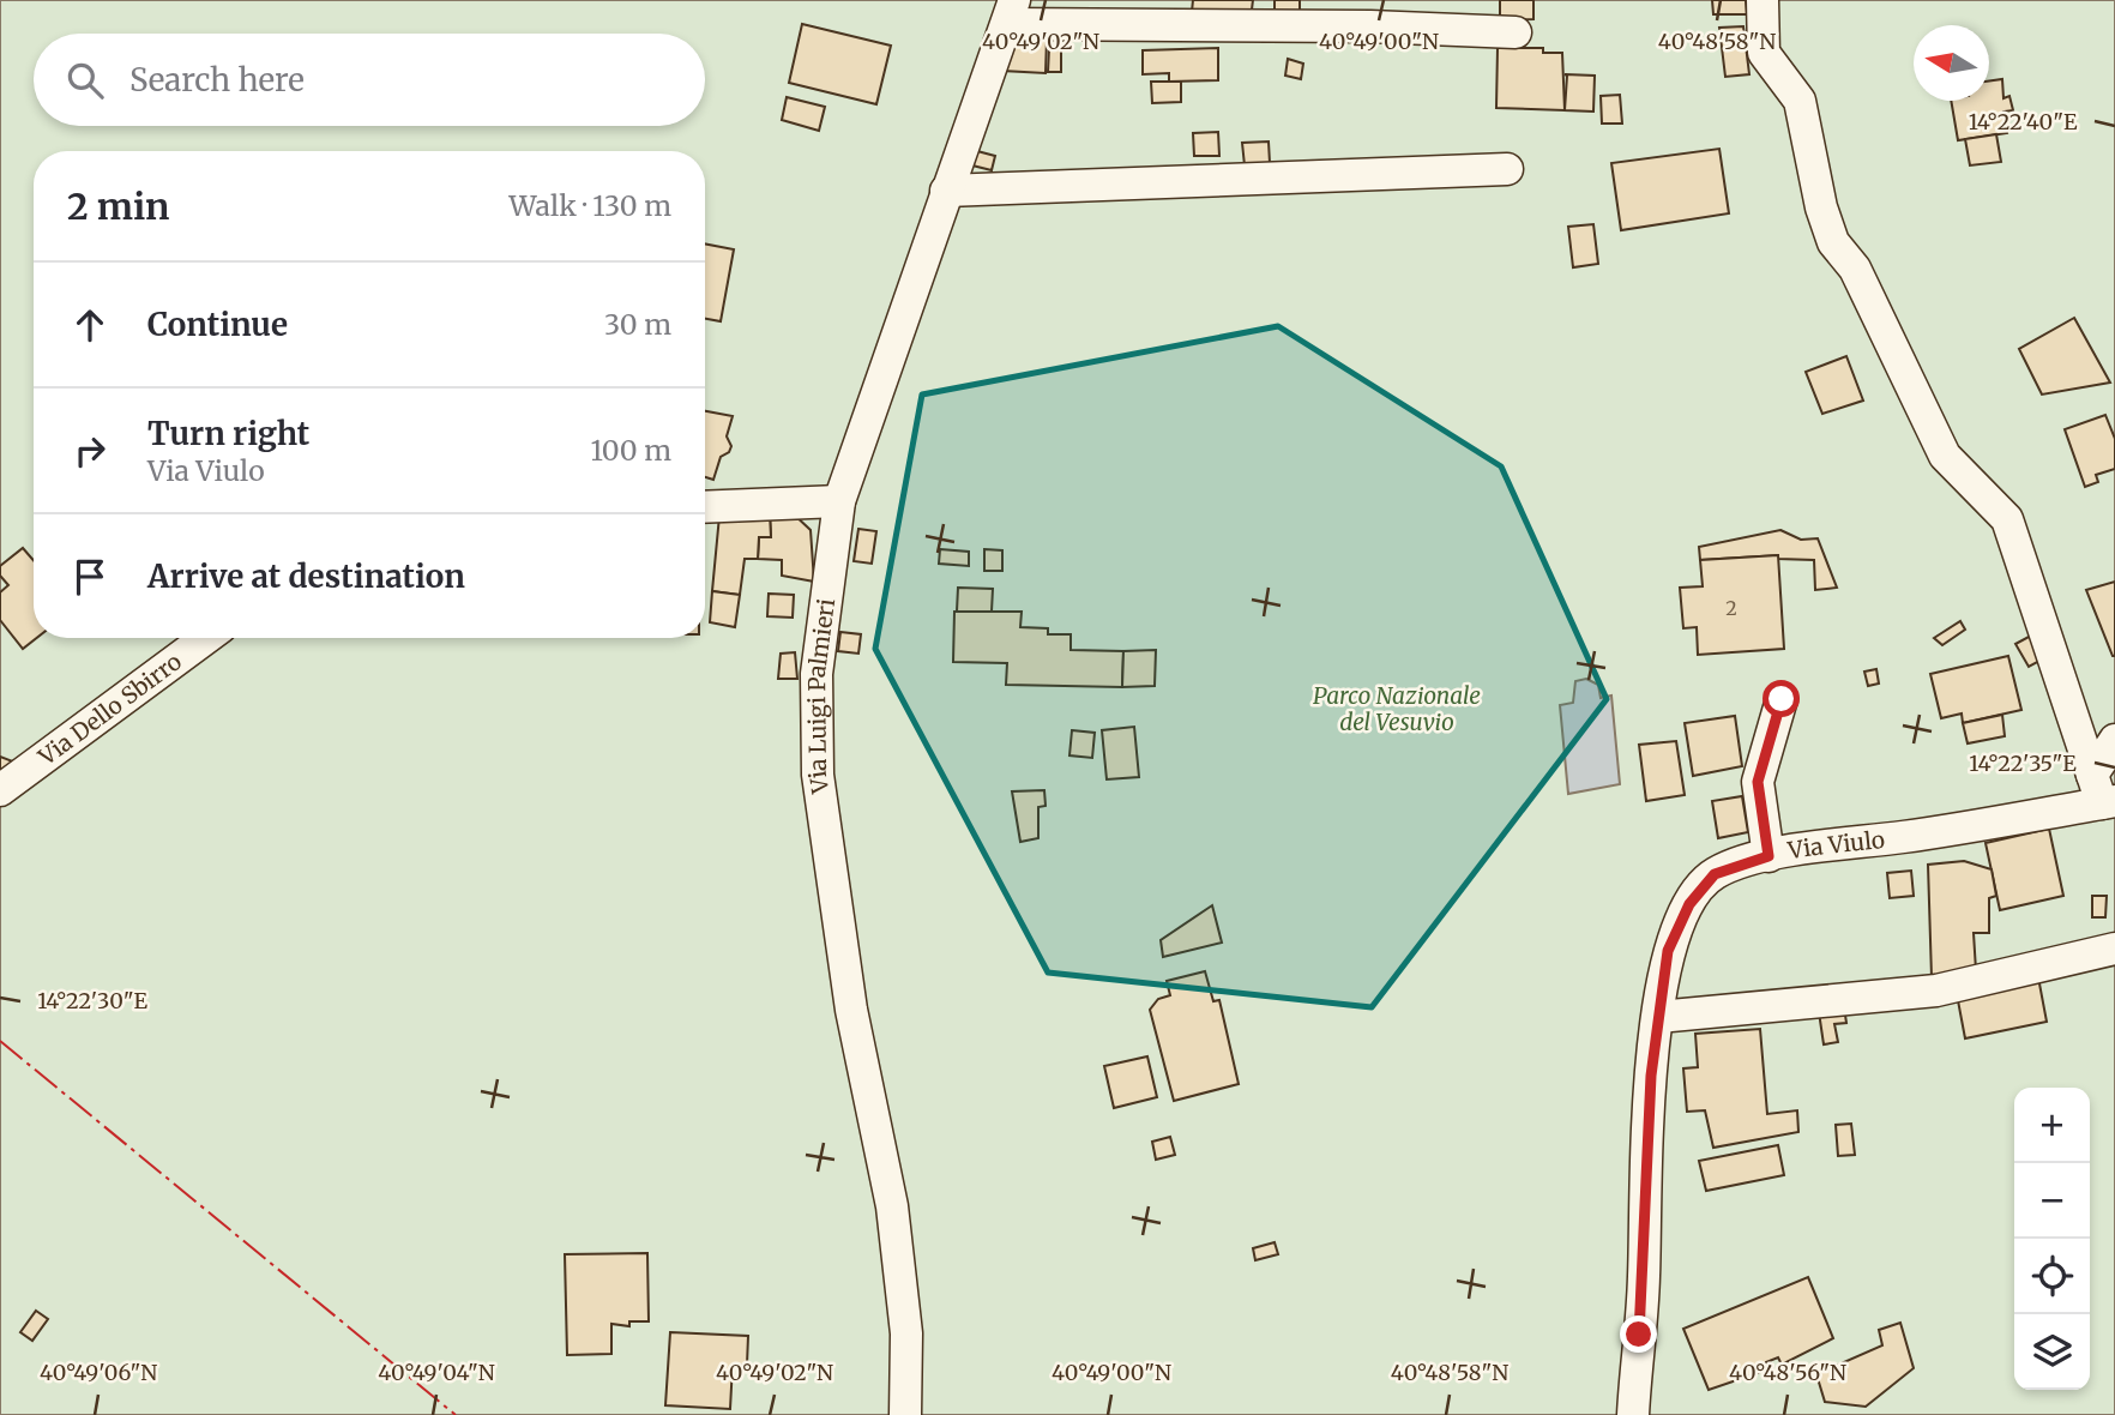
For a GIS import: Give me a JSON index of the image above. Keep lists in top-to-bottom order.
{
  "streets": {
    "street": ["Via Luigi Palmieri", "Via Dello Sbirro", "Via Viulo"]
  },
  "parks": ["Parco Nazionale del Vesuvio"],
  "house_numbers": ["2"],
  "north": "left",
  "page": {
    "search": "Search here",
    "heading": ["2 min", "Walk · 130 m"],
    "list": [
      ["Continue", "30 m"],
      ["Turn right", "Via Viulo", "100 m"],
      "Arrive at destination"
    ],
    "map_buttons": ["+", "−"]
  },
  "coordinates": [
    "40°49'02\"N",
    "40°49'00\"N",
    "40°48'58\"N",
    "14°22'40\"E",
    "14°22'35\"E",
    "14°22'30\"E",
    "40°49'06\"N",
    "40°49'04\"N",
    "40°48'56\"N"
  ]
}
